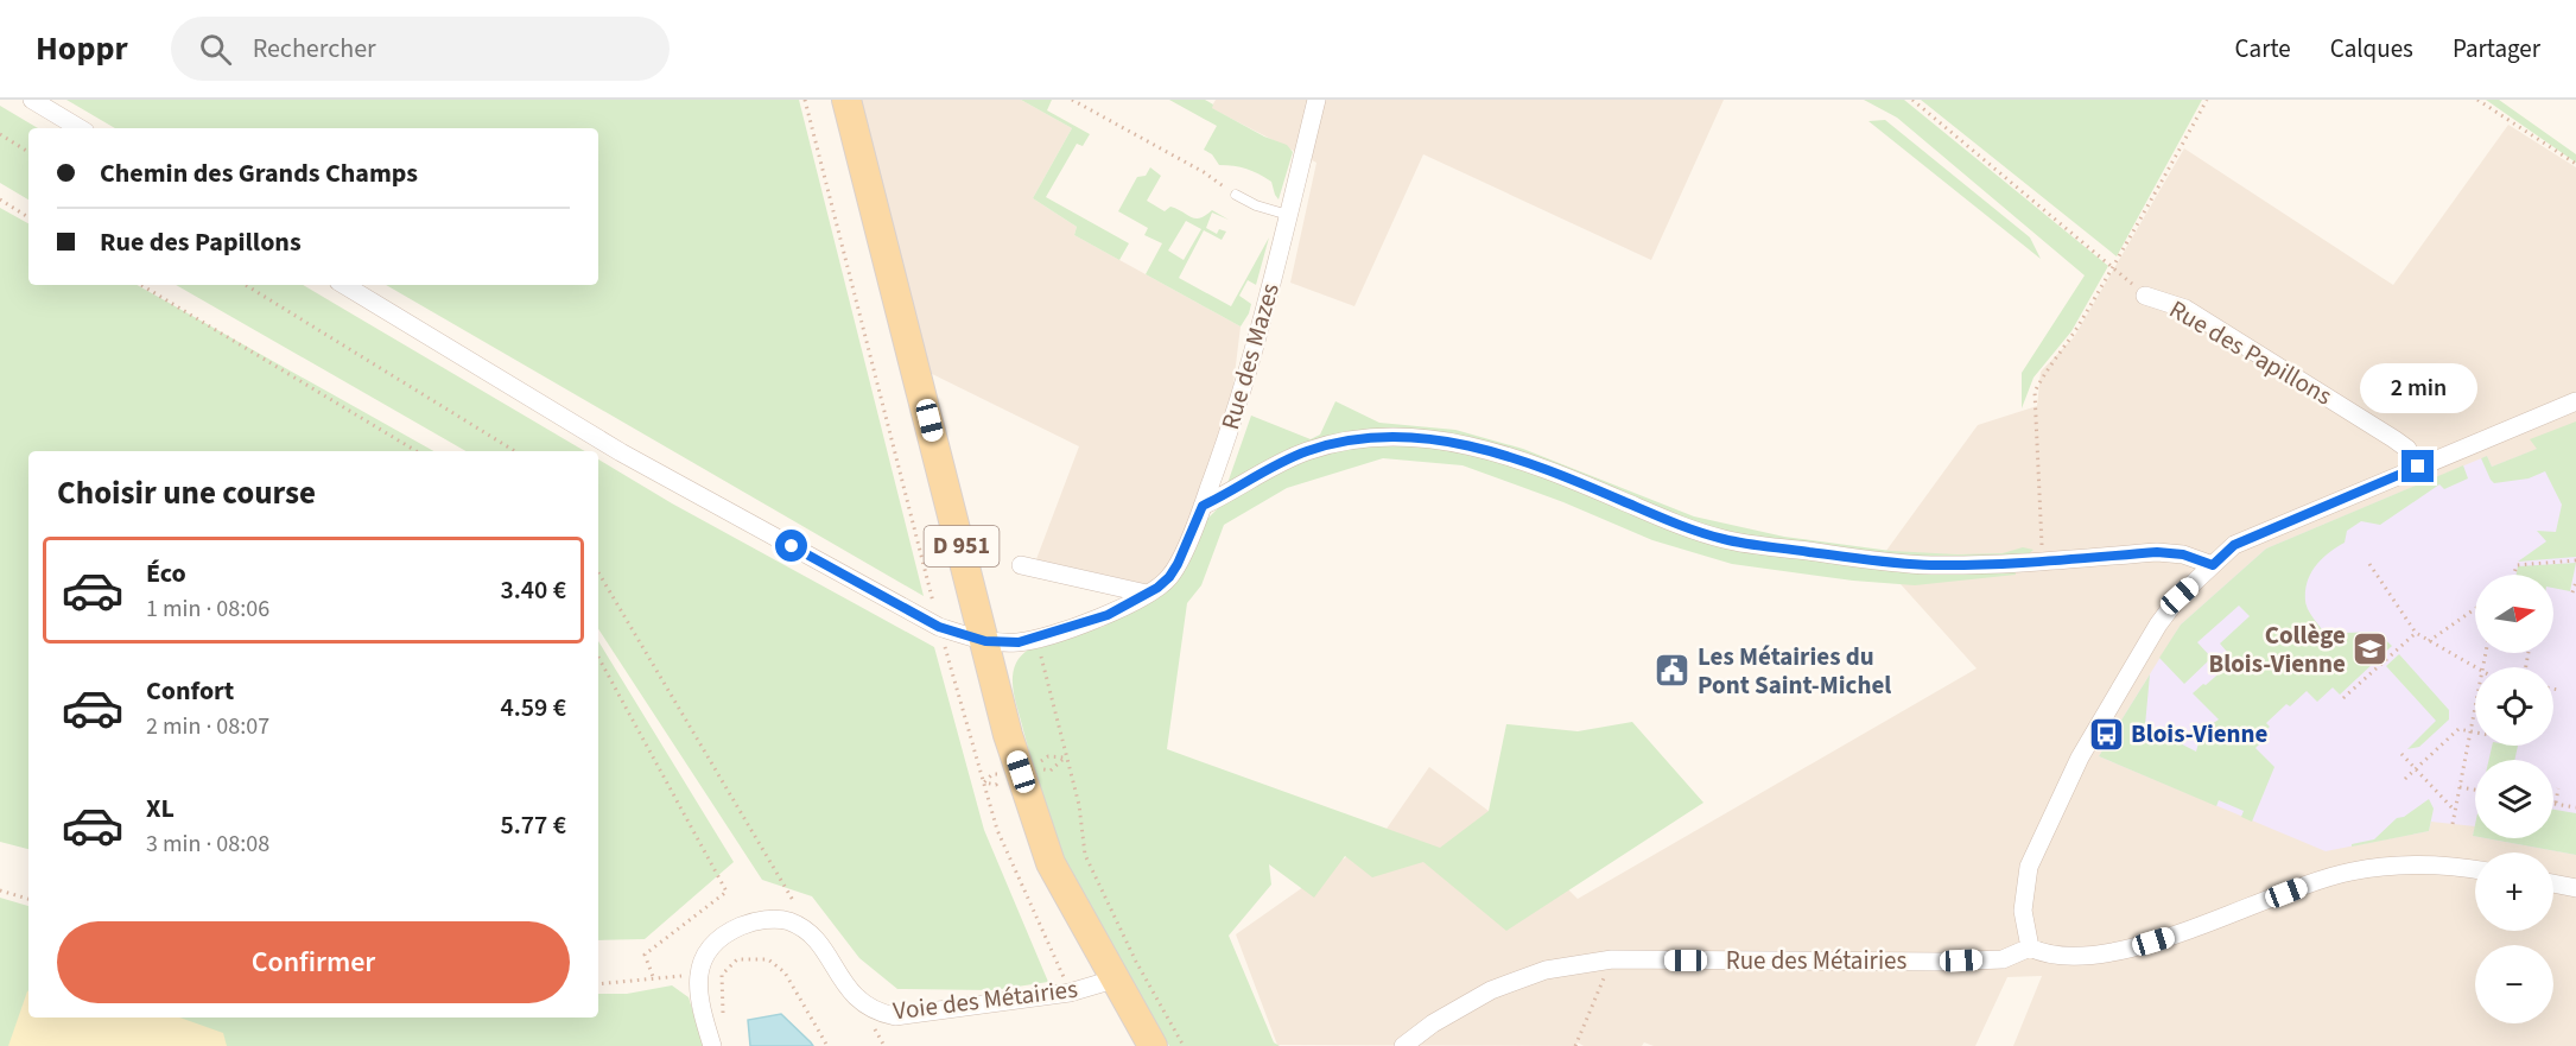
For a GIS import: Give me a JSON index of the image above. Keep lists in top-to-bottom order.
{
  "streets": {
    "main road": ["D 951"],
    "street": [
      "Rue des Papillons",
      "Rue des Mazes",
      "Rue des Métairies",
      "Voie des Métairies"
    ]
  },
  "crossings": [
    ["Rue des Mazes", "D 951"],
    ["D 951", "Voie des Métairies"]
  ],
  "places": {
    "school or university": ["Collège Blois-Vienne"],
    "public building": ["Les Métairies du Pont Saint-Michel"],
    "bus stop": ["Blois-Vienne"]
  },
  "north": "right",
  "page": {
    "header": "Hoppr",
    "search": "Rechercher",
    "nav": ["Carte", "Calques", "Partager"],
    "banner": ["Chemin des Grands Champs", "Rue des Papillons"],
    "bubble": "2 min",
    "heading": "Choisir une course",
    "list": [
      {
        "name": "Éco",
        "note": "1 min · 08:06",
        "value": "3.40 €"
      },
      {
        "name": "Confort",
        "note": "2 min · 08:07",
        "value": "4.59 €"
      },
      {
        "name": "XL",
        "note": "3 min · 08:08",
        "value": "5.77 €"
      }
    ],
    "map_buttons": ["+", "−"],
    "buttons": "Confirmer"
  }
}
